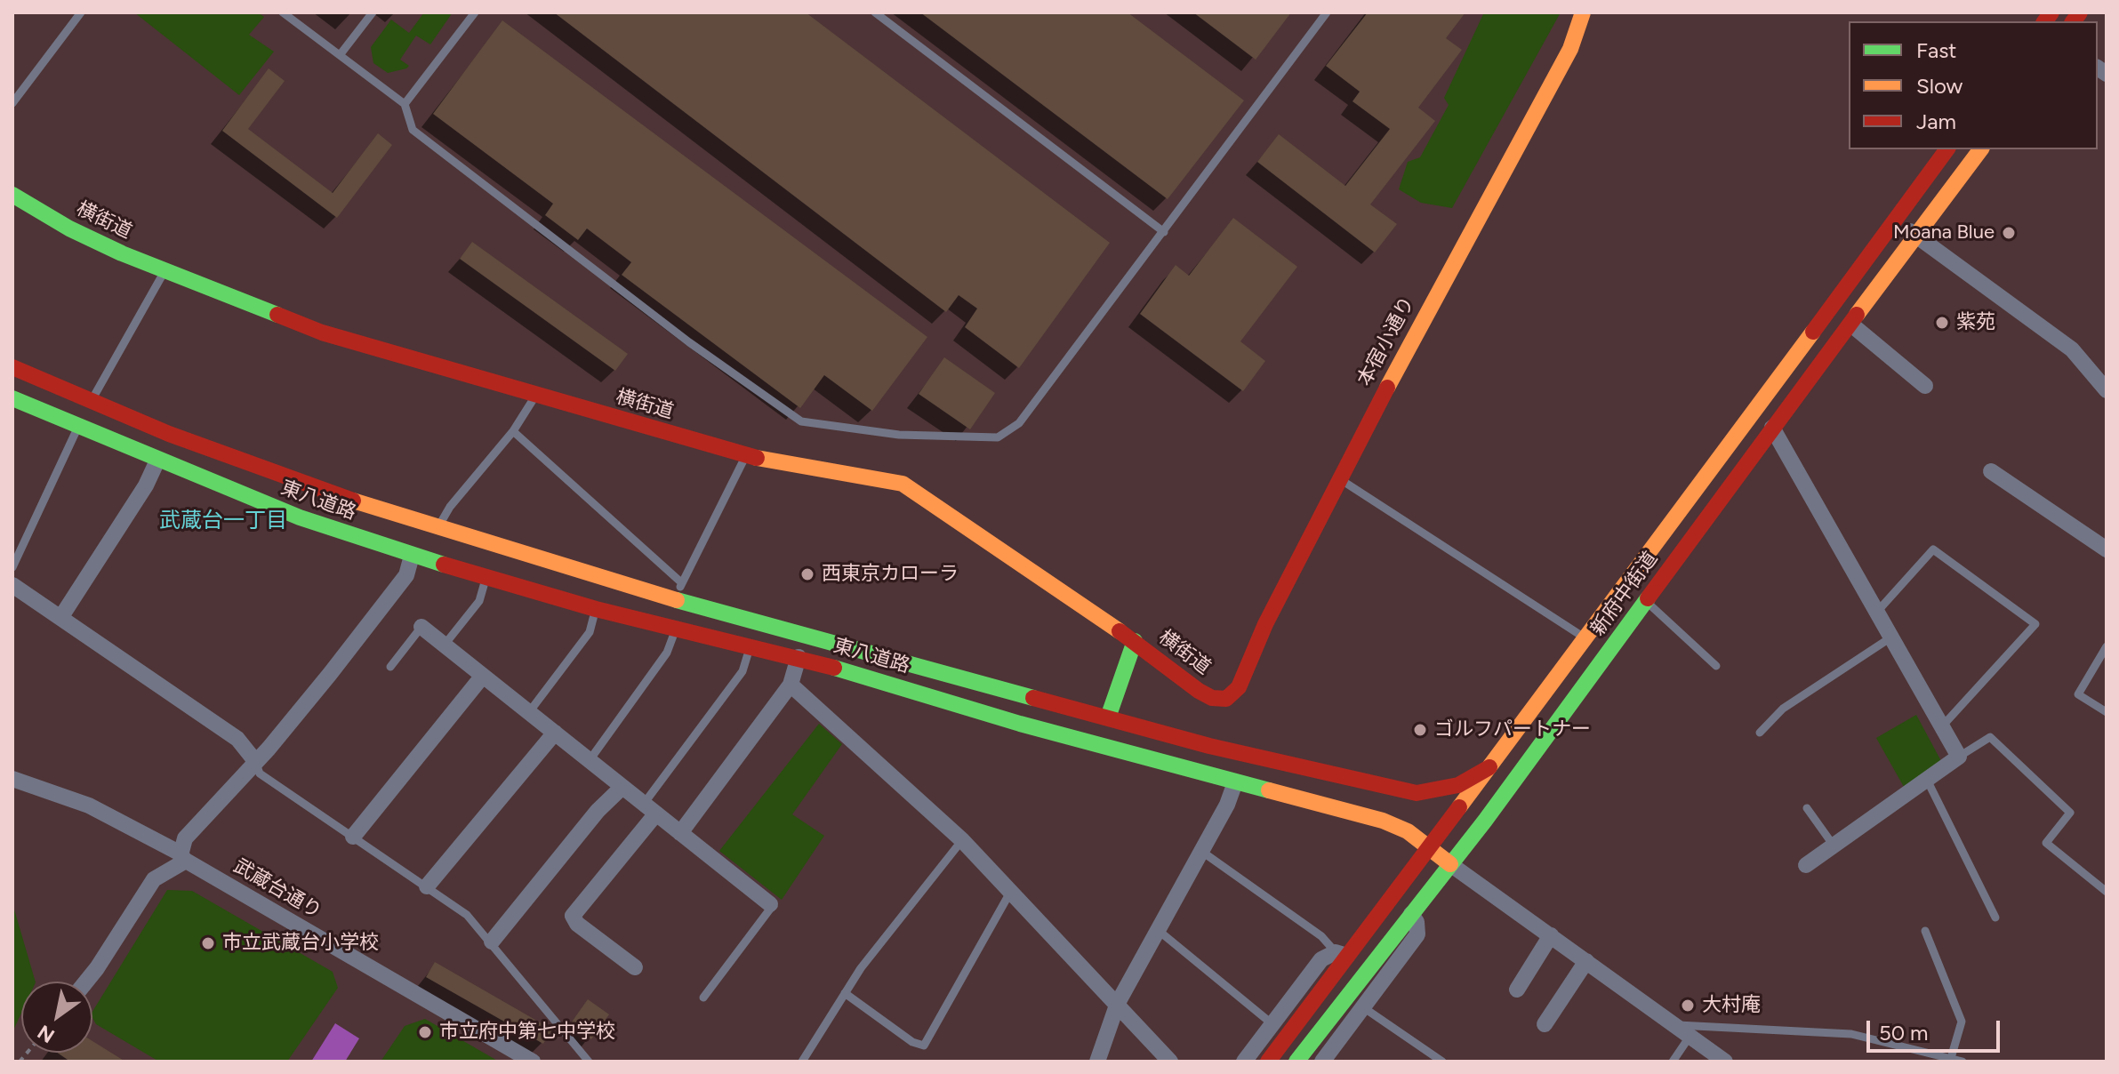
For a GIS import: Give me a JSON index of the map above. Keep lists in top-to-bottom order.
{
  "streets": {
    "main road": [
      "横街道",
      "本宿小通り",
      "東八道路",
      "新府中街道"
    ],
    "street": ["武蔵台通り"]
  },
  "crossings": [
    ["横街道", "本宿小通り"],
    ["東八道路", "新府中街道"]
  ],
  "districts": ["武蔵台一丁目"],
  "places": [
    "Moana Blue",
    "紫苑",
    "西東京カローラ",
    "ゴルフパートナー",
    "市立武蔵台小学校",
    "大村庵",
    "市立府中第七中学校"
  ],
  "legend": ["Fast", "Slow", "Jam"],
  "scale_bar": "50 m",
  "north": "bottom left"
}
